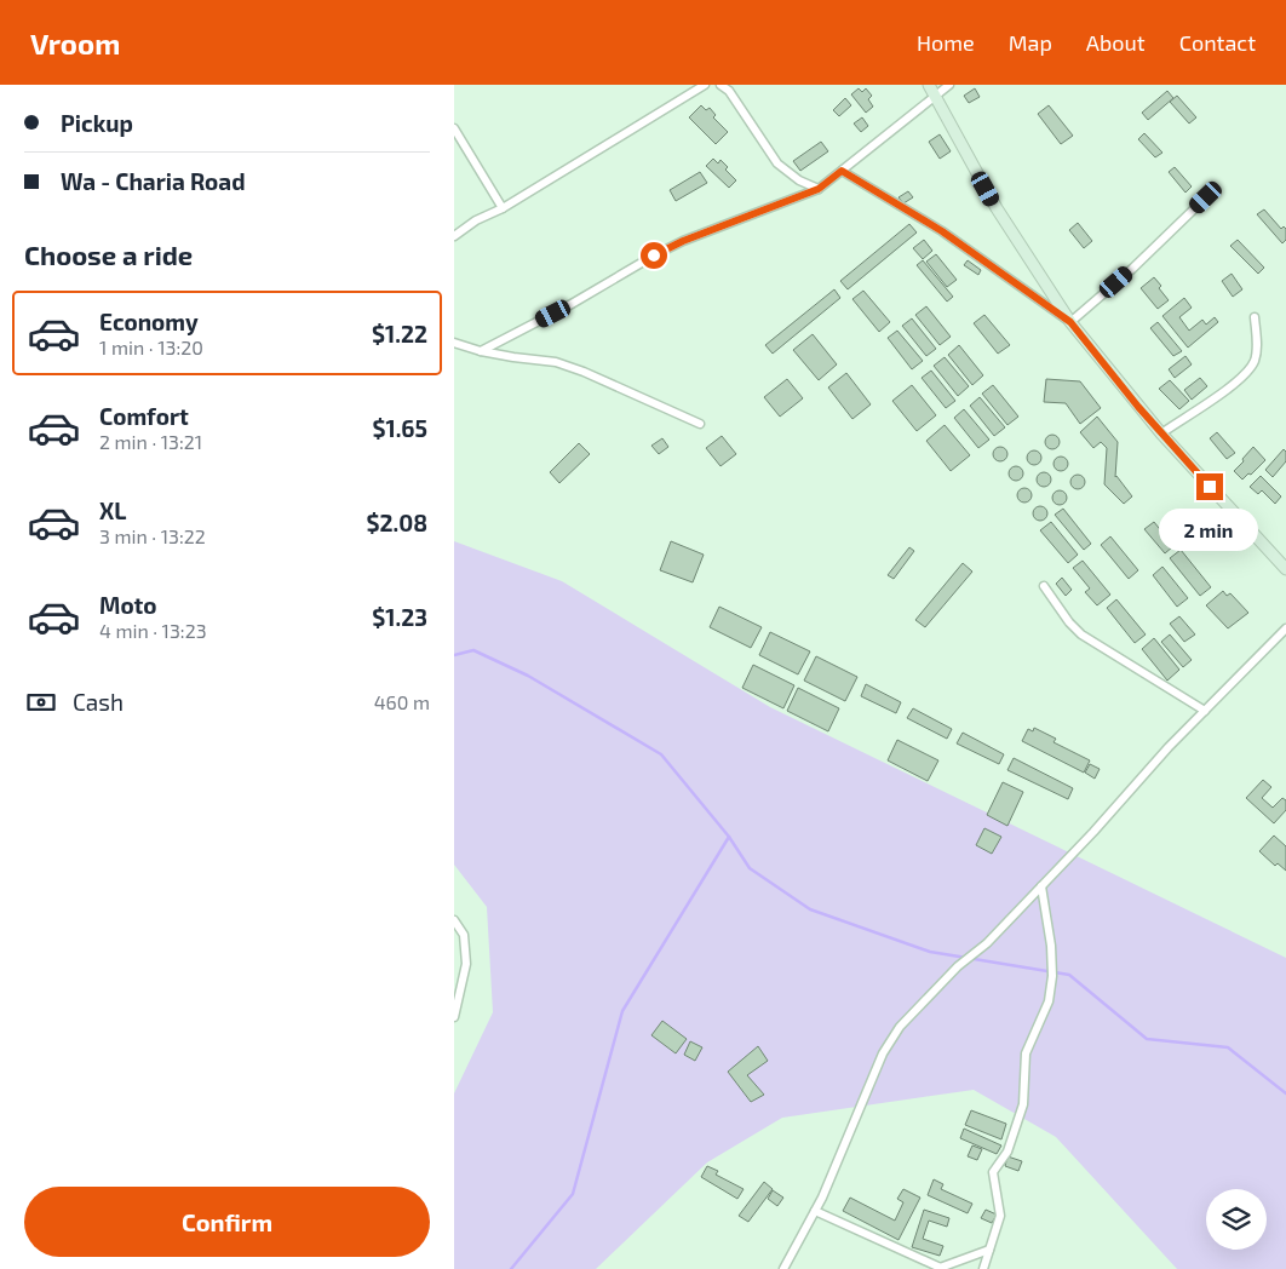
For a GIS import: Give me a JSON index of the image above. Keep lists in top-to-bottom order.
{
  "page": {
    "header": "Vroom",
    "nav": [
      "Home",
      "Map",
      "About",
      "Contact"
    ],
    "banner": ["Pickup", "Wa - Charia Road"],
    "heading": "Choose a ride",
    "list": [
      {
        "name": "Economy",
        "note": "1 min · 13:20",
        "value": "$1.22"
      },
      {
        "name": "Comfort",
        "note": "2 min · 13:21",
        "value": "$1.65"
      },
      {
        "name": "XL",
        "note": "3 min · 13:22",
        "value": "$2.08"
      },
      {
        "name": "Moto",
        "note": "4 min · 13:23",
        "value": "$1.23"
      }
    ],
    "bubble": "2 min",
    "pay": ["Cash", "460 m"],
    "buttons": "Confirm"
  }
}
